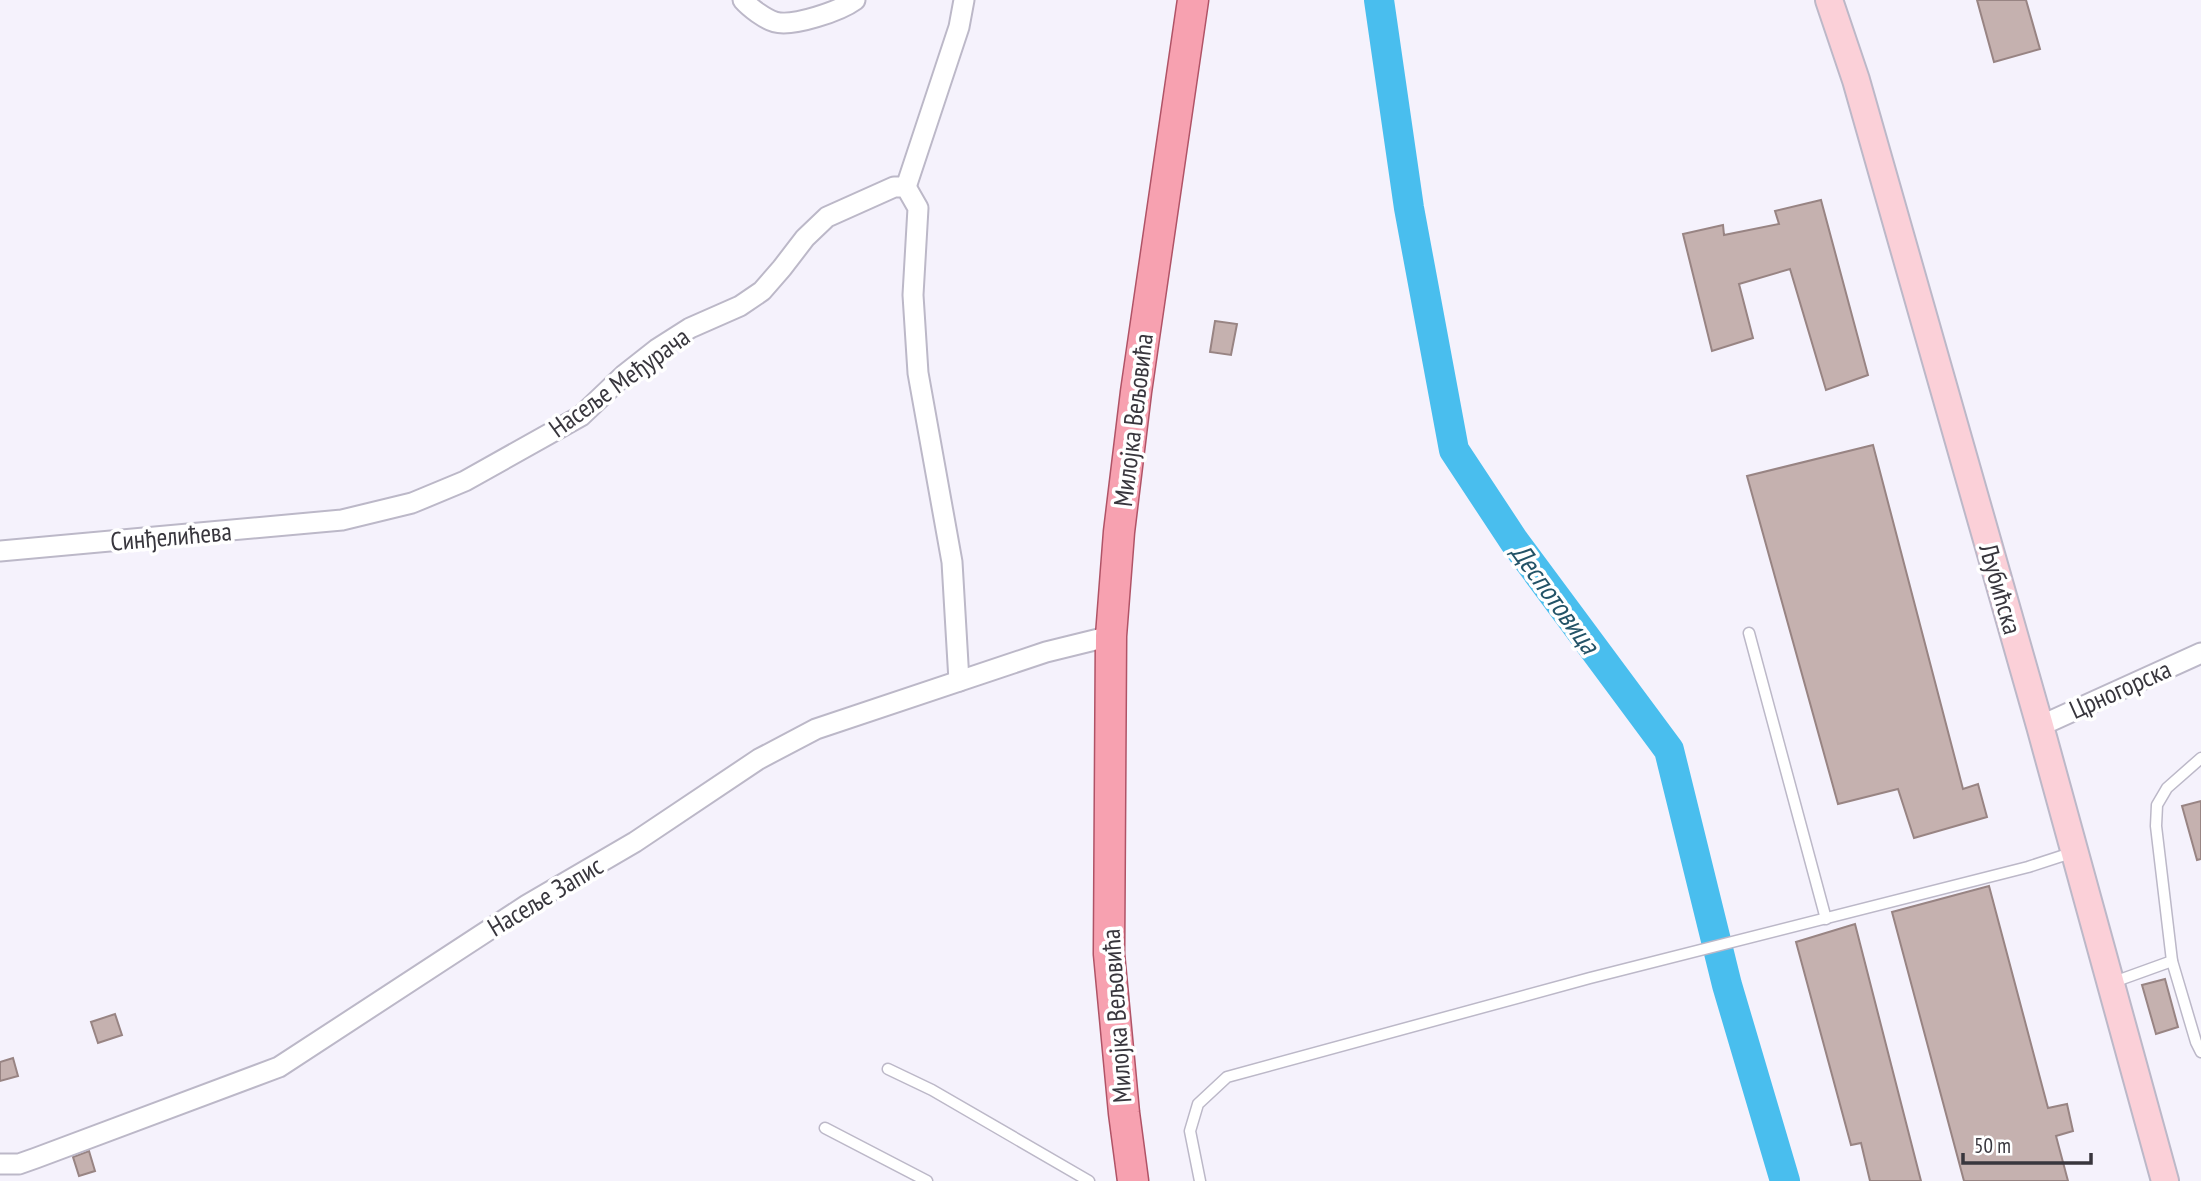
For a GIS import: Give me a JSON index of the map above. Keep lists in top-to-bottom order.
{
  "streets": {
    "main road": ["Милојка Вељовића"],
    "street": [
      "Насеље Међурача",
      "Синђелићева",
      "Љубићска",
      "Црногорска",
      "Насеље Запис"
    ]
  },
  "crossings": [
    ["Насеље Међурача", "Синђелићева"],
    ["Милојка Вељовића", "Насеље Запис"],
    ["Љубићска", "Црногорска"]
  ],
  "water": ["Деспотовица"],
  "scale_bar": "50 m"
}
